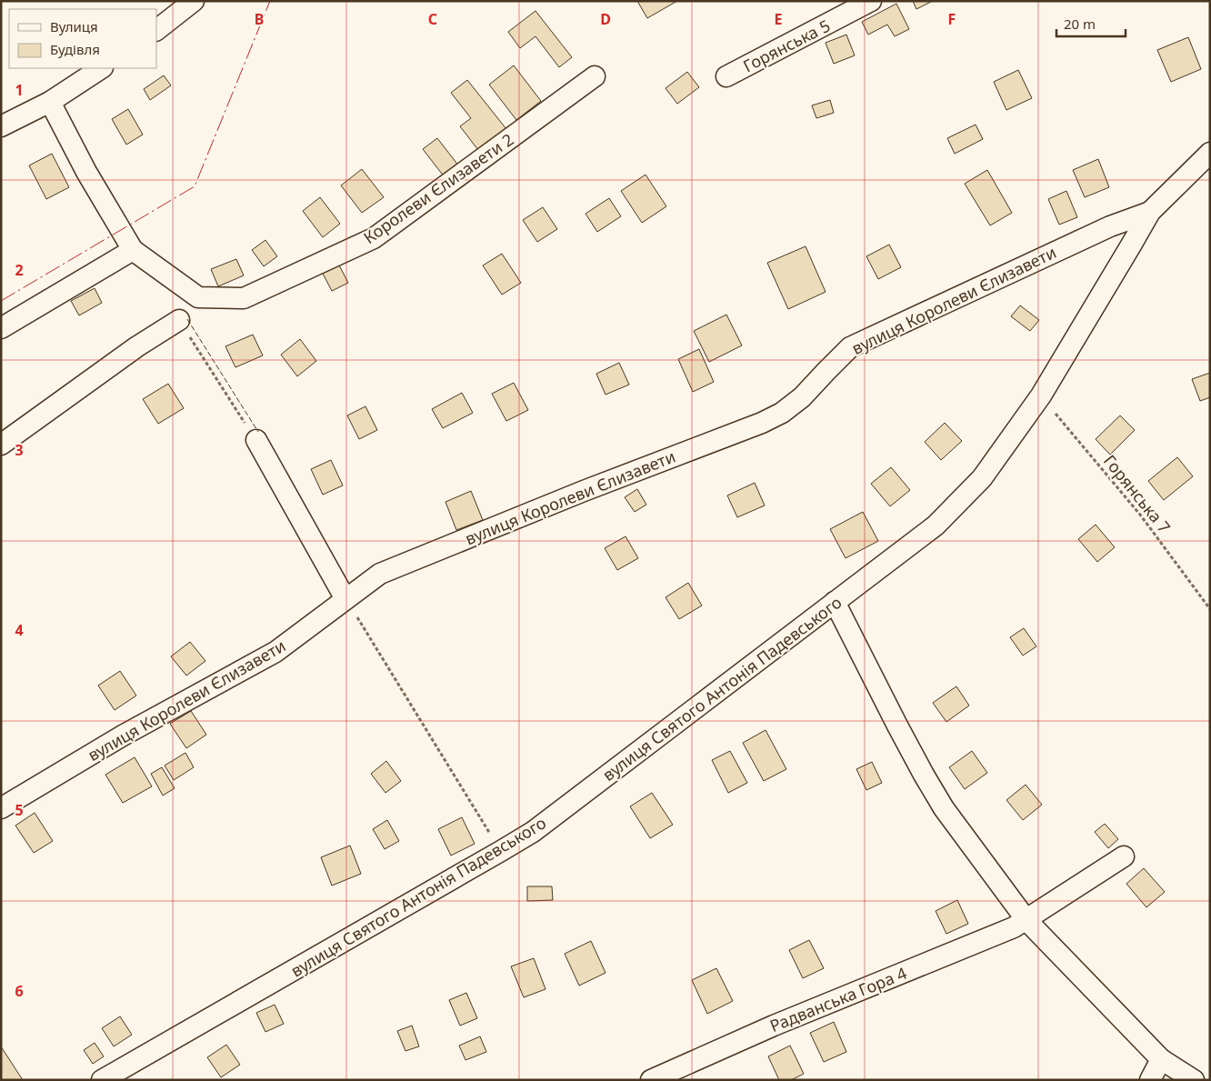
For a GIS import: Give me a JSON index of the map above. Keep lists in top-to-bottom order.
{
  "streets": {
    "street": [
      "Горянська 5",
      "Королеви Єлизавети 2",
      "вулиця Королеви Єлизавети",
      "вулиця Святого Антонія Падевського",
      "Радванська Гора 4"
    ],
    "path": ["Горянська 7"]
  },
  "crossings": [
    ["вулиця Королеви Єлизавети", "вулиця Святого Антонія Падевського"],
    ["Горянська 7", "вулиця Святого Антонія Падевського"]
  ],
  "legend": ["Вулиця", "Будівля"],
  "scale_bar": "20 m",
  "grid": {
    "columns": [
      "B",
      "C",
      "D",
      "E",
      "F"
    ],
    "rows": [
      "1",
      "2",
      "3",
      "4",
      "5",
      "6"
    ]
  }
}
